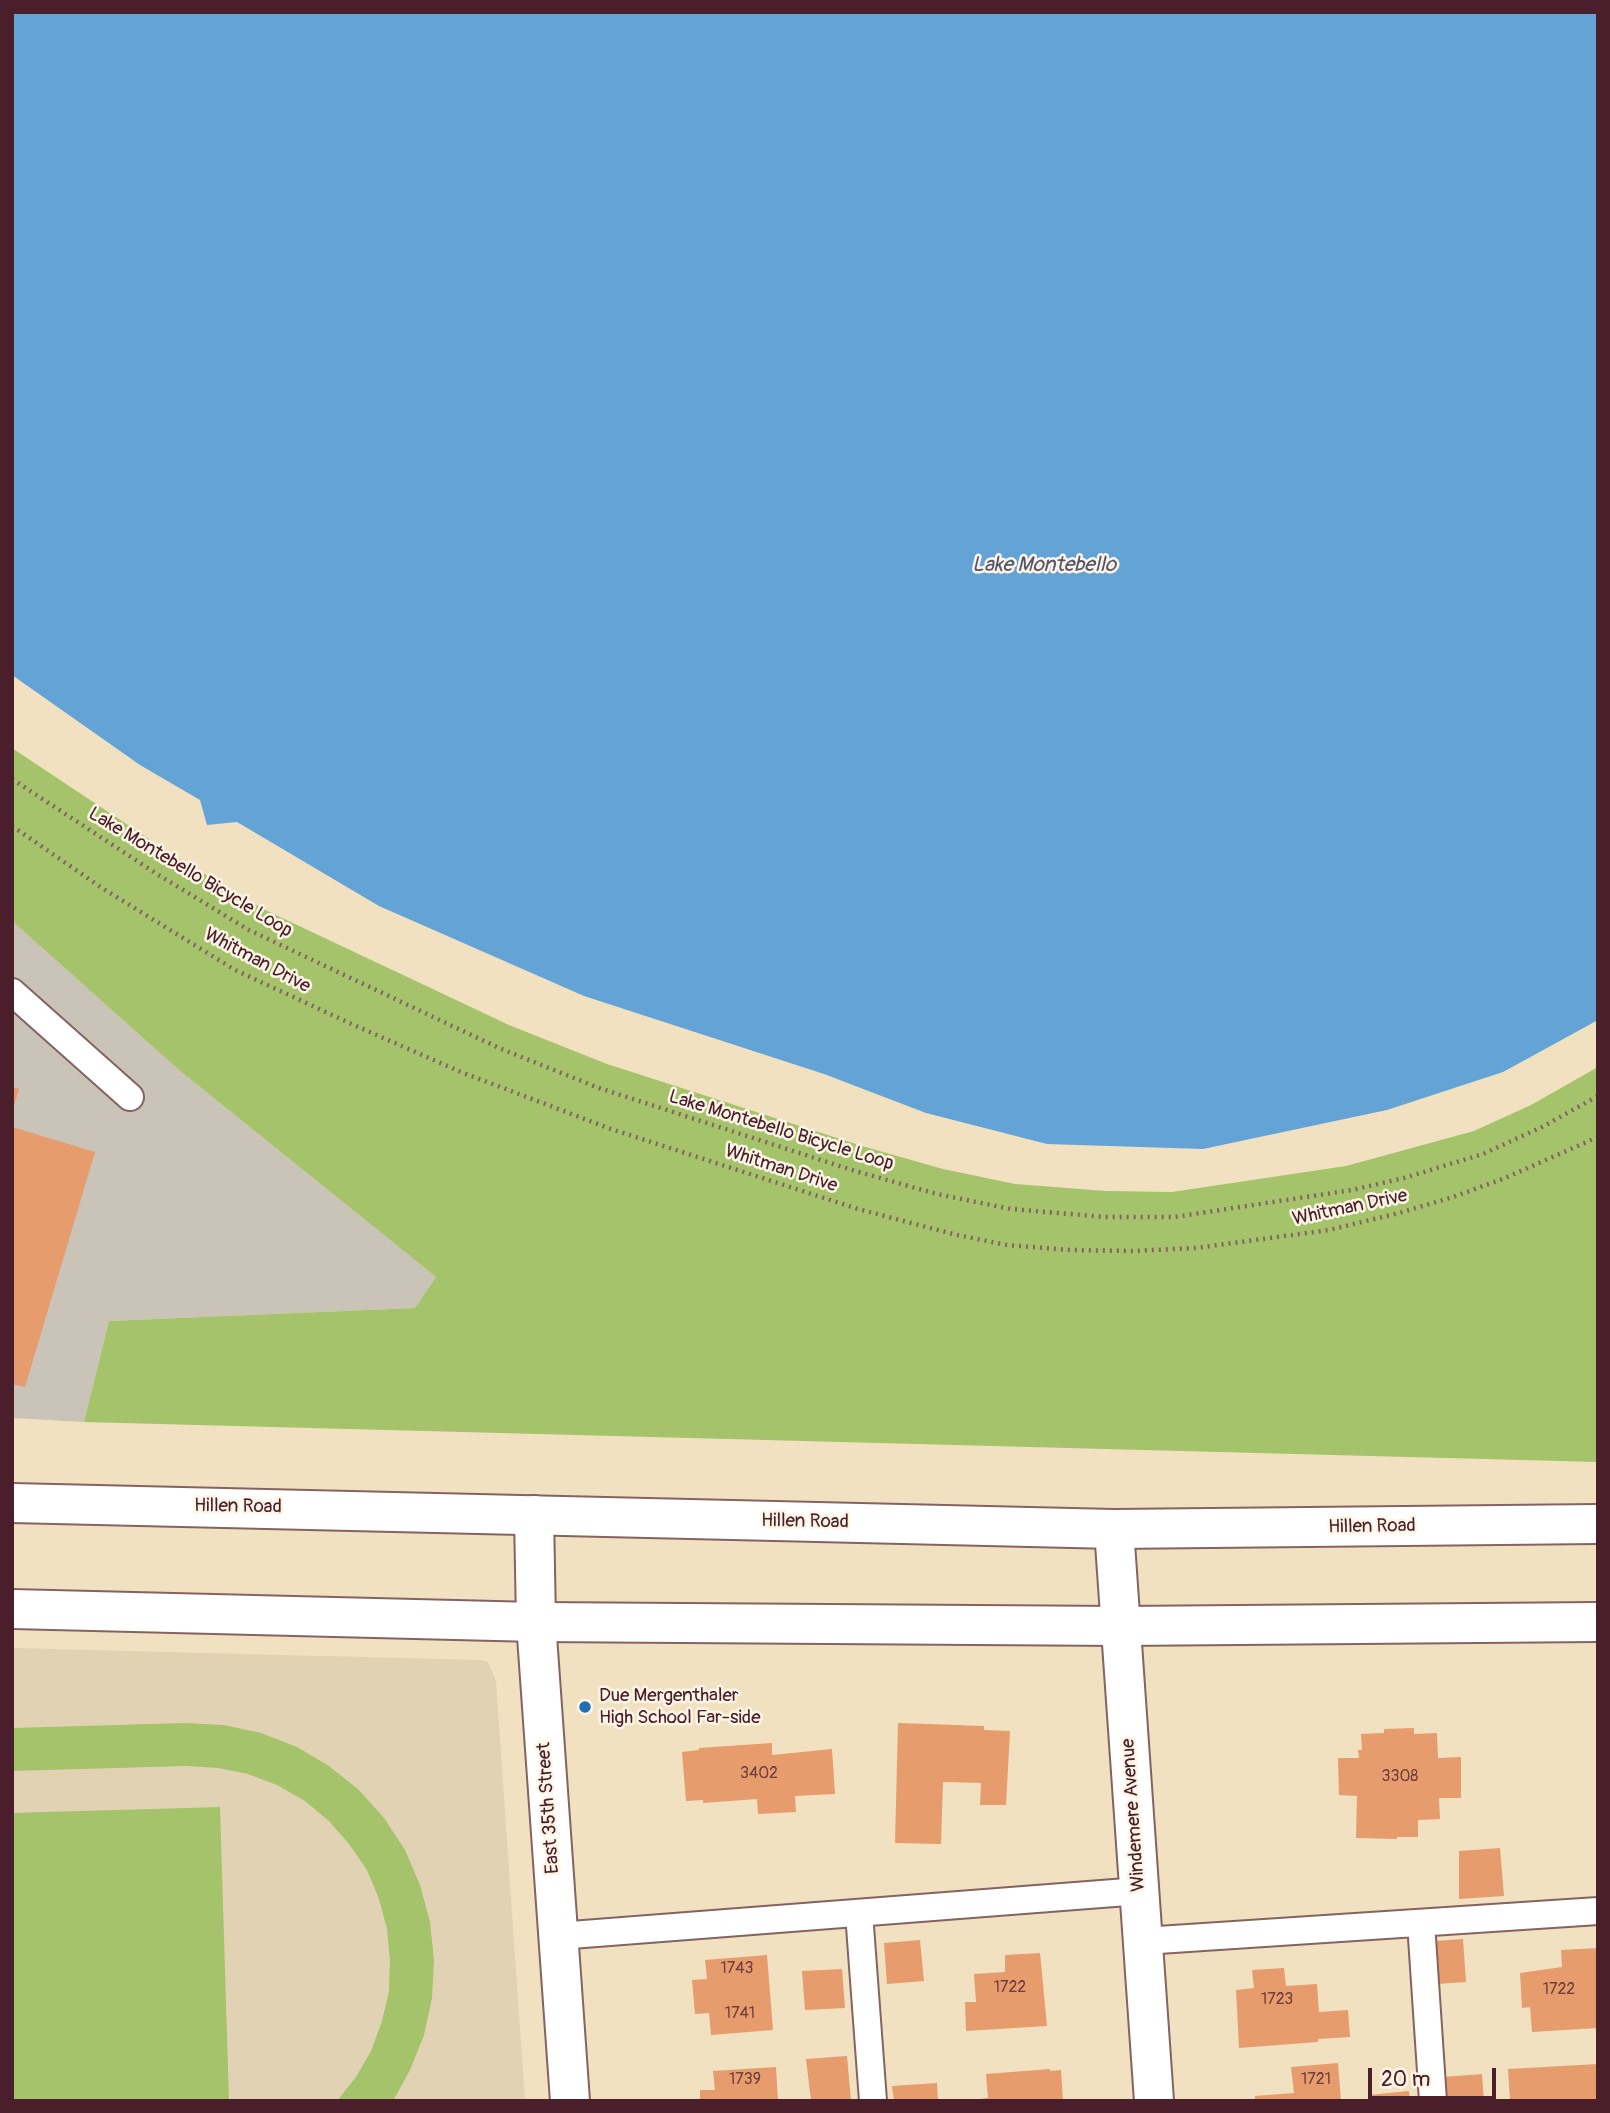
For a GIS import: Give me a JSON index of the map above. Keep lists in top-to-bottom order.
{
  "streets": {
    "main road": ["Hillen Road", "East 35th Street", "Windemere Avenue"],
    "path": ["Lake Montebello Bicycle Loop", "Whitman Drive"]
  },
  "crossings": [
    ["Hillen Road", "East 35th Street"],
    ["Hillen Road", "Windemere Avenue"]
  ],
  "water": ["Lake Montebello"],
  "places": ["Due Mergenthaler High School Far-side"],
  "house_numbers": [
    "3402",
    "3308",
    "1743",
    "1722",
    "1722",
    "1723",
    "1741",
    "1739",
    "1721"
  ],
  "scale_bar": "20 m"
}
